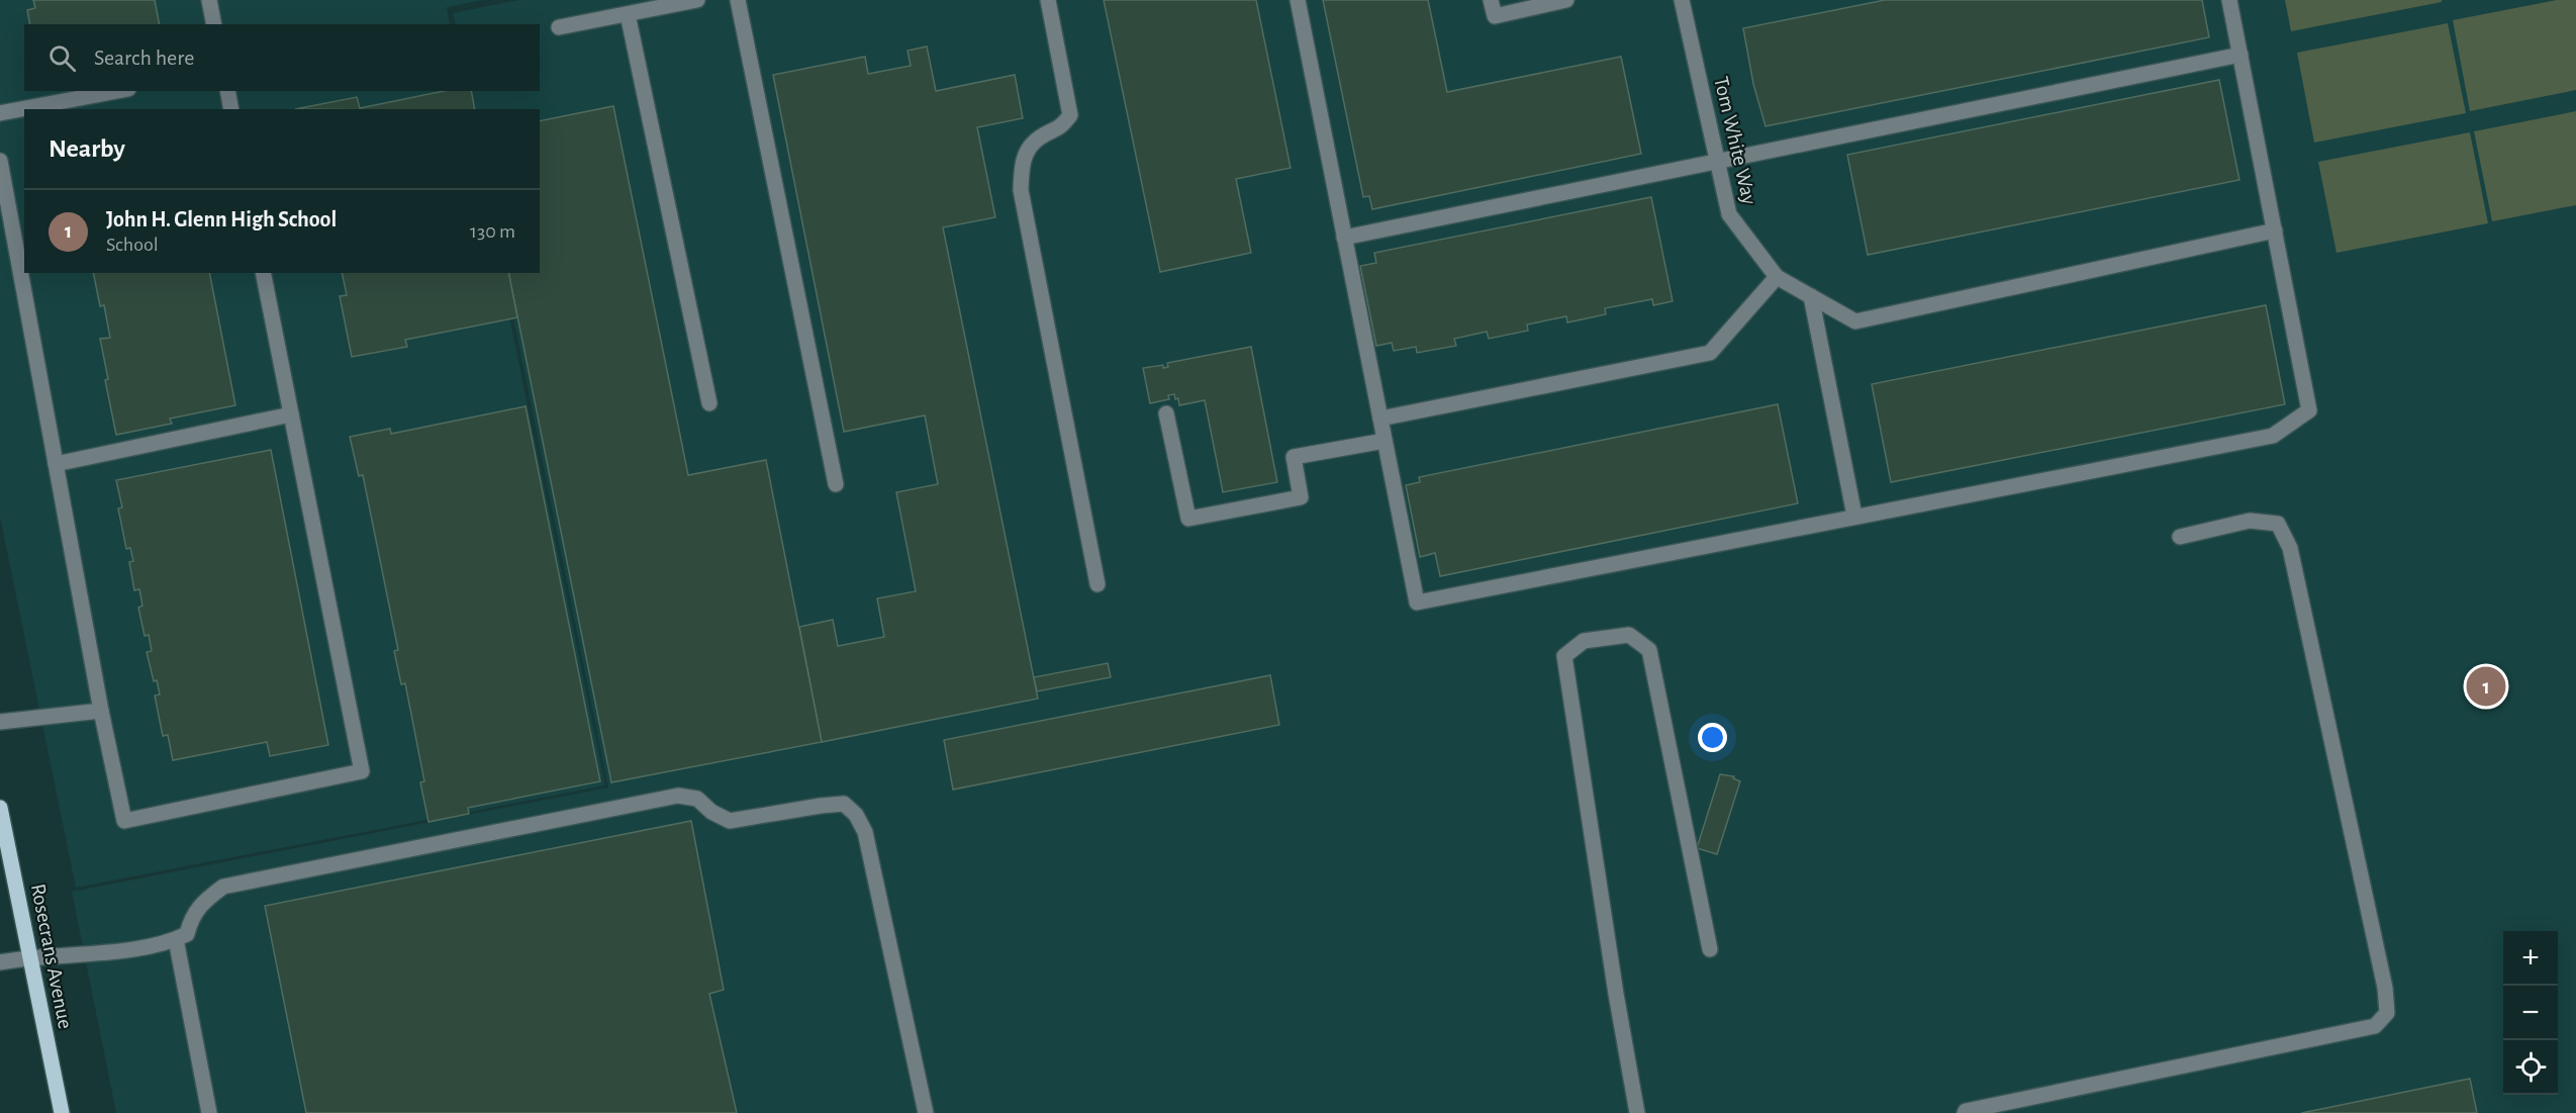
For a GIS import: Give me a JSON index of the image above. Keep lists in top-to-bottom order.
{
  "streets": {
    "main road": ["Rosecrans Avenue"],
    "street": ["Tom White Way"]
  },
  "page": {
    "search": "Search here",
    "heading": "Nearby",
    "list": [
      {
        "mark": "1",
        "name": "John H. Glenn High School",
        "note": "School",
        "value": "130 m"
      }
    ],
    "pins": "1",
    "map_buttons": ["+", "−"]
  }
}
